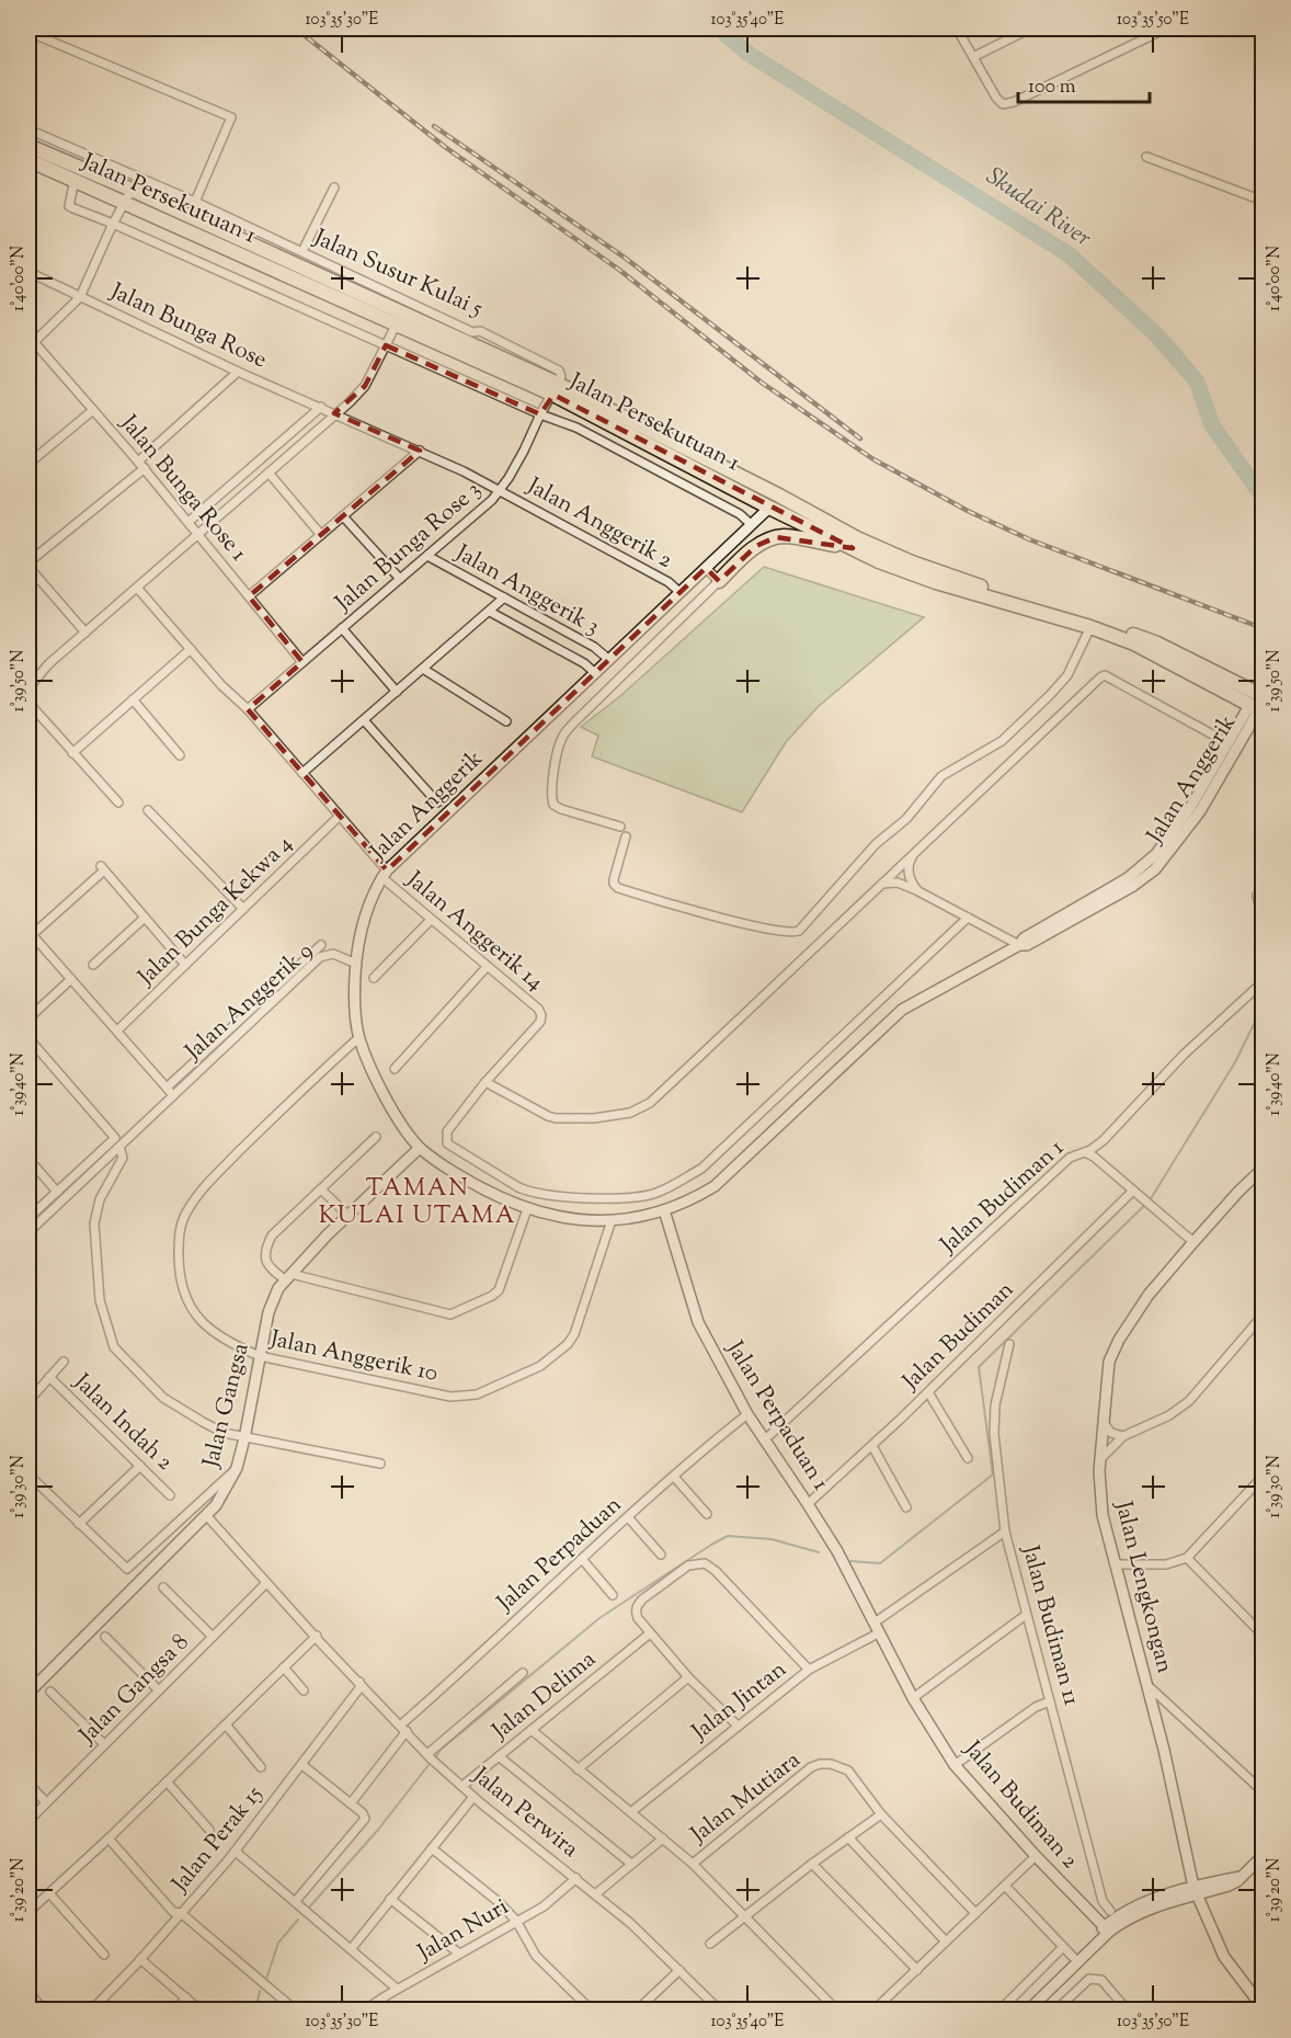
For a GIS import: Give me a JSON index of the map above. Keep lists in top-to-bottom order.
{
  "streets": {
    "highway": ["Jalan Persekutuan 1"],
    "street": [
      "Jalan Susur Kulai 5",
      "Jalan Bunga Rose",
      "Jalan Bunga Rose 1",
      "Jalan Anggerik 2",
      "Jalan Bunga Rose 3",
      "Jalan Anggerik 3",
      "Jalan Anggerik",
      "Jalan Bunga Kekwa 4",
      "Jalan Anggerik 14",
      "Jalan Anggerik 9",
      "Jalan Budiman 1",
      "Jalan Budiman",
      "Jalan Anggerik 10",
      "Jalan Gangsa",
      "Jalan Perpaduan 1",
      "Jalan Indah 2",
      "Jalan Perpaduan",
      "Jalan Lengkongan",
      "Jalan Budiman 11",
      "Jalan Gangsa 8",
      "Jalan Delima",
      "Jalan Jintan",
      "Jalan Mutiara",
      "Jalan Budiman 2",
      "Jalan Perwira",
      "Jalan Perak 15",
      "Jalan Nuri"
    ]
  },
  "crossings": [
    ["Jalan Persekutuan 1", "Jalan Susur Kulai 5"],
    ["Jalan Persekutuan 1", "Jalan Bunga Rose 3"],
    ["Jalan Persekutuan 1", "Jalan Anggerik"],
    ["Jalan Susur Kulai 5", "Jalan Bunga Rose 3"],
    ["Jalan Bunga Rose", "Jalan Anggerik 2"],
    ["Jalan Bunga Rose", "Jalan Bunga Rose 3"],
    ["Jalan Bunga Rose 1", "Jalan Bunga Rose 3"],
    ["Jalan Anggerik 2", "Jalan Bunga Rose 3"],
    ["Jalan Anggerik 2", "Jalan Anggerik"],
    ["Jalan Bunga Rose 3", "Jalan Anggerik 3"],
    ["Jalan Bunga Rose 3", "Jalan Anggerik 14"],
    ["Jalan Anggerik 3", "Jalan Anggerik"],
    ["Jalan Anggerik", "Jalan Anggerik 14"],
    ["Jalan Anggerik", "Jalan Anggerik 9"],
    ["Jalan Anggerik", "Jalan Anggerik 10"],
    ["Jalan Anggerik", "Jalan Gangsa"],
    ["Jalan Anggerik", "Jalan Perpaduan 1"],
    ["Jalan Bunga Kekwa 4", "Jalan Anggerik 14"],
    ["Jalan Budiman 1", "Jalan Perpaduan 1"],
    ["Jalan Budiman", "Jalan Perpaduan 1"],
    ["Jalan Anggerik 10", "Jalan Gangsa"],
    ["Jalan Gangsa", "Jalan Perwira"],
    ["Jalan Perpaduan 1", "Jalan Perpaduan"],
    ["Jalan Perpaduan 1", "Jalan Budiman 2"],
    ["Jalan Perpaduan", "Jalan Perwira"],
    ["Jalan Budiman 11", "Jalan Jintan"],
    ["Jalan Gangsa 8", "Jalan Perwira"],
    ["Jalan Delima", "Jalan Perwira"],
    ["Jalan Jintan", "Jalan Budiman 2"],
    ["Jalan Perwira", "Jalan Perak 15"],
    ["Jalan Perwira", "Jalan Nuri"]
  ],
  "districts": ["TAMAN KULAI UTAMA"],
  "water": ["Skudai River"],
  "scale_bar": "100 m",
  "coordinates": [
    "103°35'30\"E",
    "103°35'40\"E",
    "103°35'50\"E",
    "1°40'00\"N",
    "1°39'50\"N",
    "1°39'40\"N",
    "1°39'30\"N",
    "1°39'20\"N"
  ]
}
